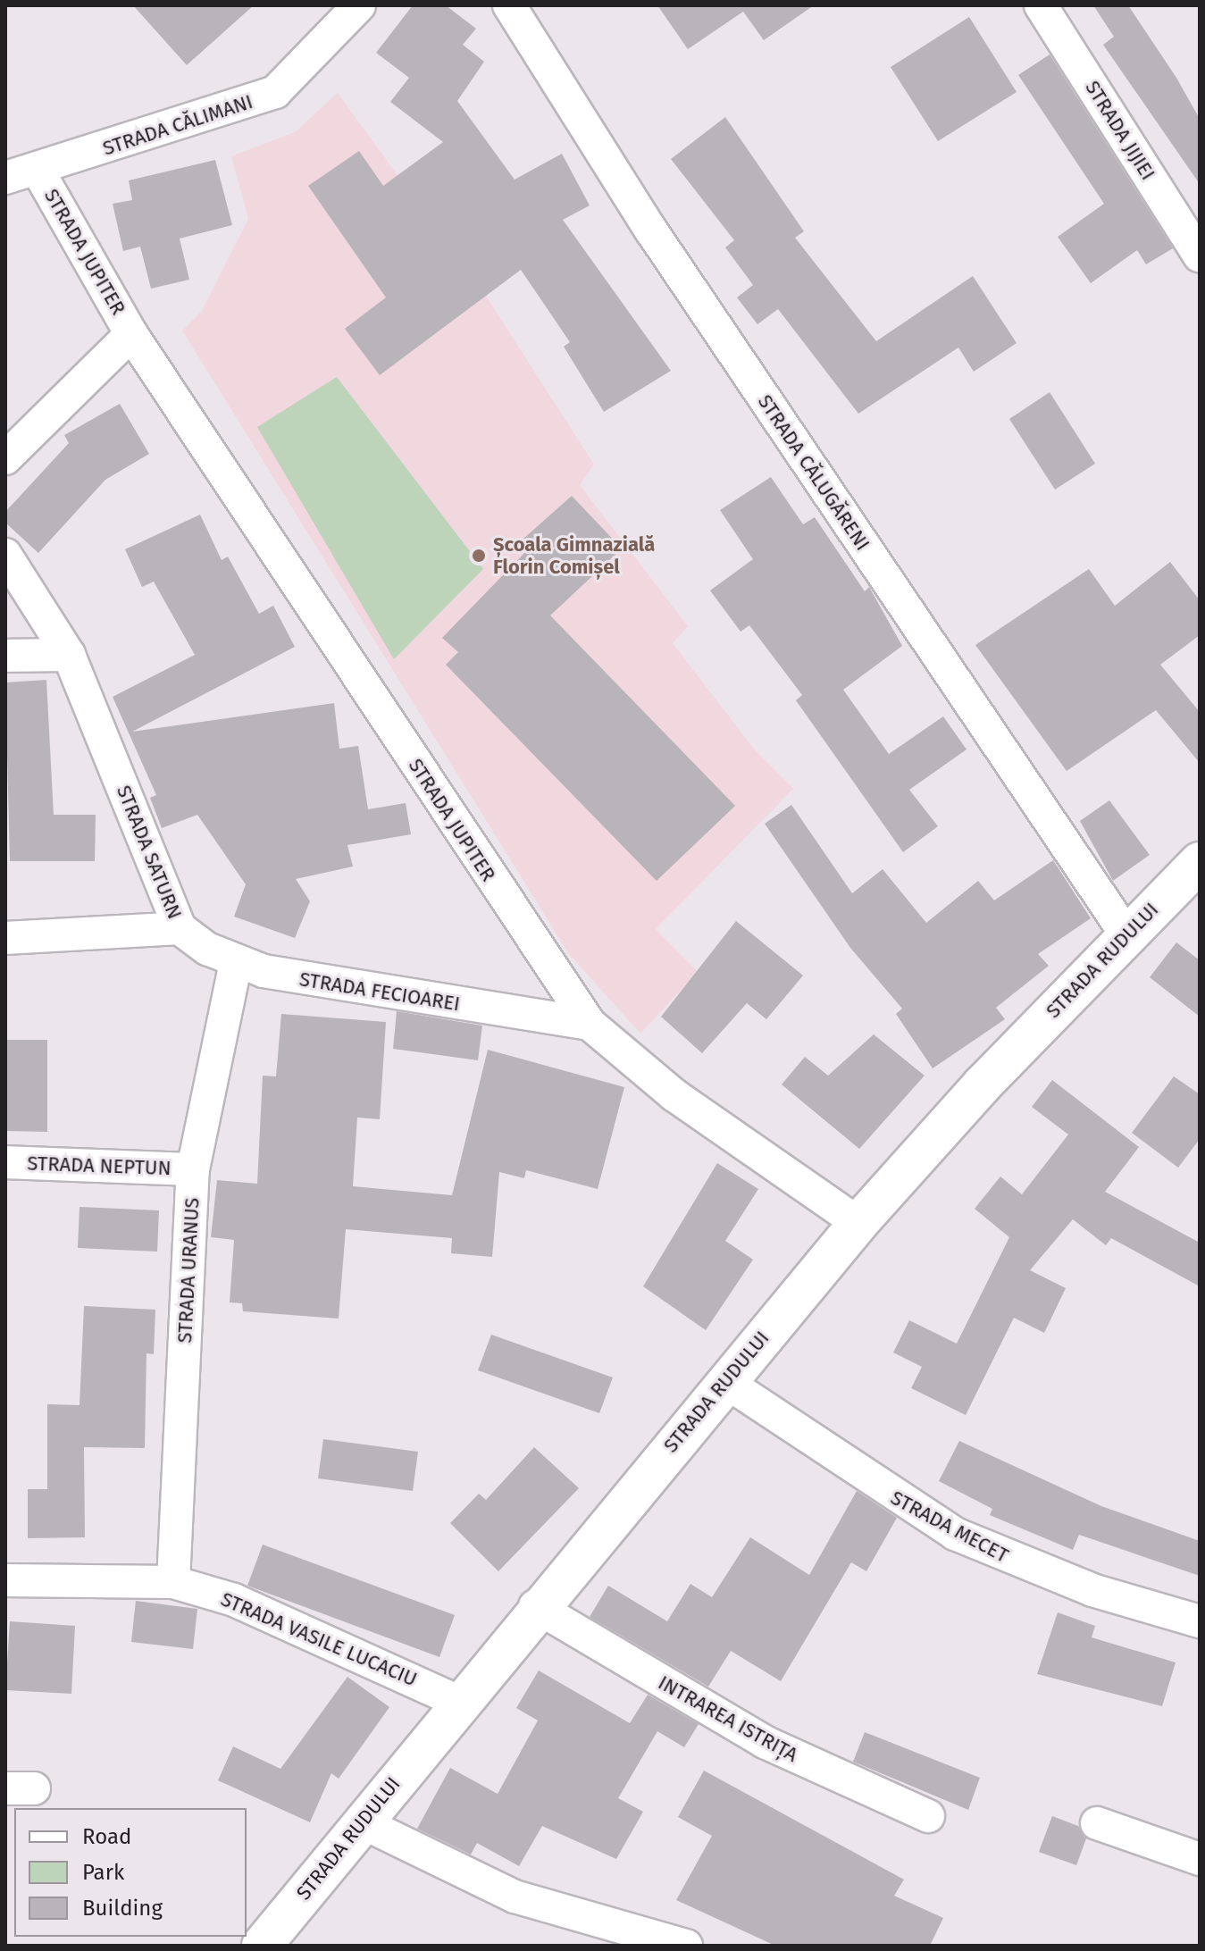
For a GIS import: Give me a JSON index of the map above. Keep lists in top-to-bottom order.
{
  "streets": {
    "main road": ["STRADA RUDULUI"],
    "street": [
      "STRADA CĂLIMANI",
      "STRADA JIJIEI",
      "STRADA JUPITER",
      "STRADA CĂLUGĂRENI",
      "STRADA SATURN",
      "STRADA FECIOAREI",
      "STRADA NEPTUN",
      "STRADA URANUS",
      "STRADA MECET",
      "STRADA VASILE LUCACIU",
      "INTRAREA ISTRIȚA"
    ]
  },
  "crossings": [
    ["STRADA CĂLIMANI", "STRADA JUPITER"],
    ["STRADA JUPITER", "STRADA RUDULUI"],
    ["STRADA JUPITER", "STRADA FECIOAREI"],
    ["STRADA CĂLUGĂRENI", "STRADA RUDULUI"],
    ["STRADA SATURN", "STRADA FECIOAREI"],
    ["STRADA RUDULUI", "STRADA MECET"],
    ["STRADA RUDULUI", "STRADA VASILE LUCACIU"],
    ["STRADA RUDULUI", "INTRAREA ISTRIȚA"],
    ["STRADA FECIOAREI", "STRADA URANUS"],
    ["STRADA NEPTUN", "STRADA URANUS"],
    ["STRADA URANUS", "STRADA VASILE LUCACIU"]
  ],
  "places": ["Școala Gimnazială Florin Comișel"],
  "legend": ["Road", "Park", "Building"]
}
